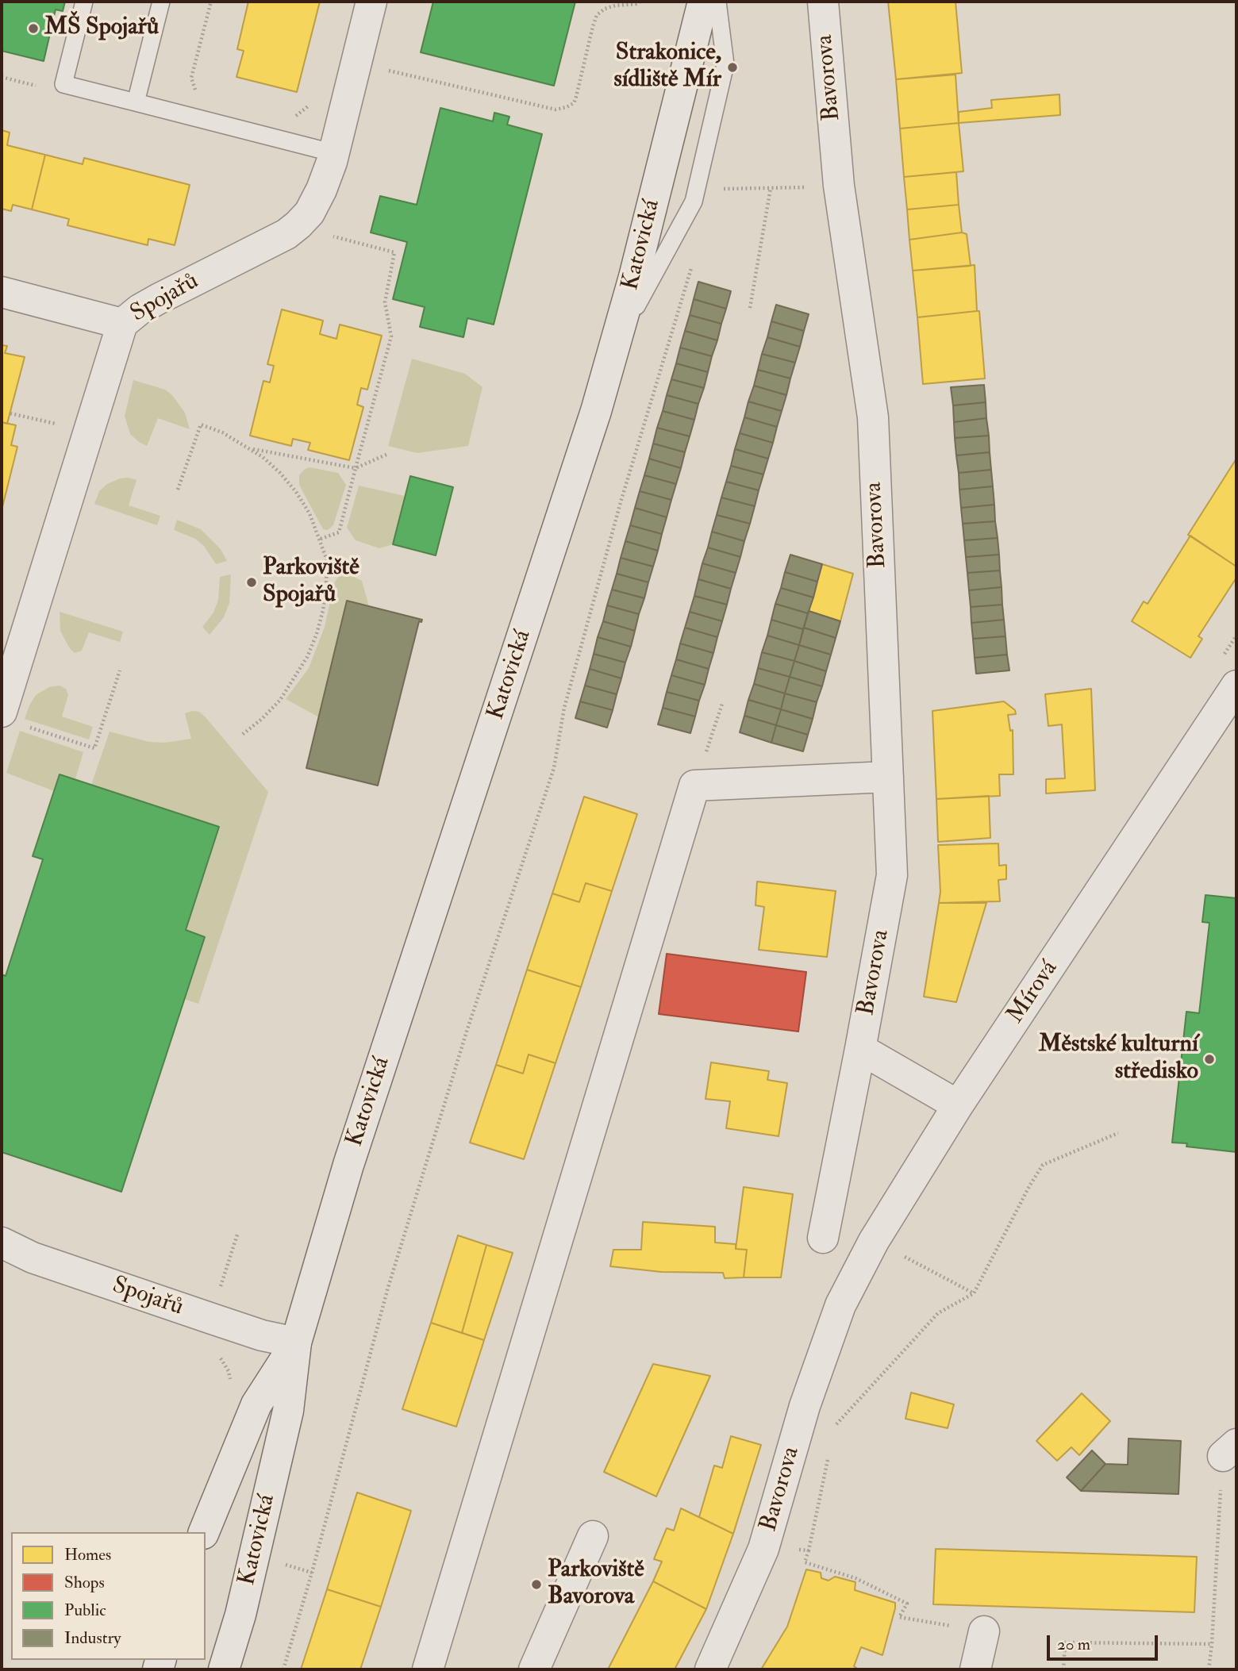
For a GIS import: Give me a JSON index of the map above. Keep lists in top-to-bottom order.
{
  "streets": {
    "street": [
      "Bavorova",
      "Katovická",
      "Spojařů",
      "Mírová"
    ]
  },
  "crossings": [
    ["Bavorova", "Mírová"],
    ["Katovická", "Spojařů"]
  ],
  "places": [
    "MŠ Spojařů",
    "Strakonice, sídliště Mír",
    "Parkoviště Spojařů",
    "Městské kulturní středisko",
    "Parkoviště Bavorova"
  ],
  "legend": [
    "Homes",
    "Shops",
    "Public",
    "Industry"
  ],
  "scale_bar": "20 m"
}
